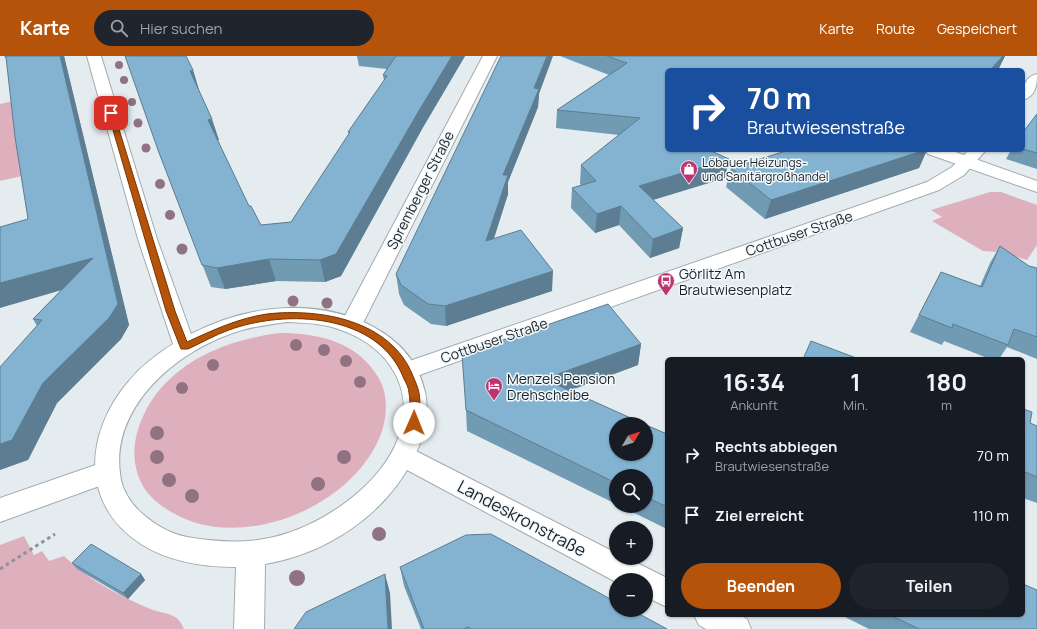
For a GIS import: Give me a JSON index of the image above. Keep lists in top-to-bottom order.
{
  "streets": {
    "street": ["Spremberger Straße", "Cottbuser Straße", "Landeskronstraße"]
  },
  "places": {
    "shop": ["Löbauer Heizungs- und Sanitärgroßhandel"],
    "bus stop": ["Görlitz Am Brautwiesenplatz"],
    "hotel": ["Menzels Pension Drehscheibe"]
  },
  "north": "top right",
  "page": {
    "header": "Karte",
    "search": "Hier suchen",
    "nav": ["Karte", "Route", "Gespeichert"],
    "turn": ["70 m", "Brautwiesenstraße"],
    "eta": [
      "16:34",
      "Ankunft",
      "1",
      "Min.",
      "180",
      "m"
    ],
    "map_buttons": ["+", "−"],
    "list": [
      {
        "name": "Rechts abbiegen",
        "note": "Brautwiesenstraße",
        "value": "70 m"
      },
      {
        "name": "Ziel erreicht",
        "value": "110 m"
      }
    ],
    "buttons": ["Beenden", "Teilen"]
  }
}
